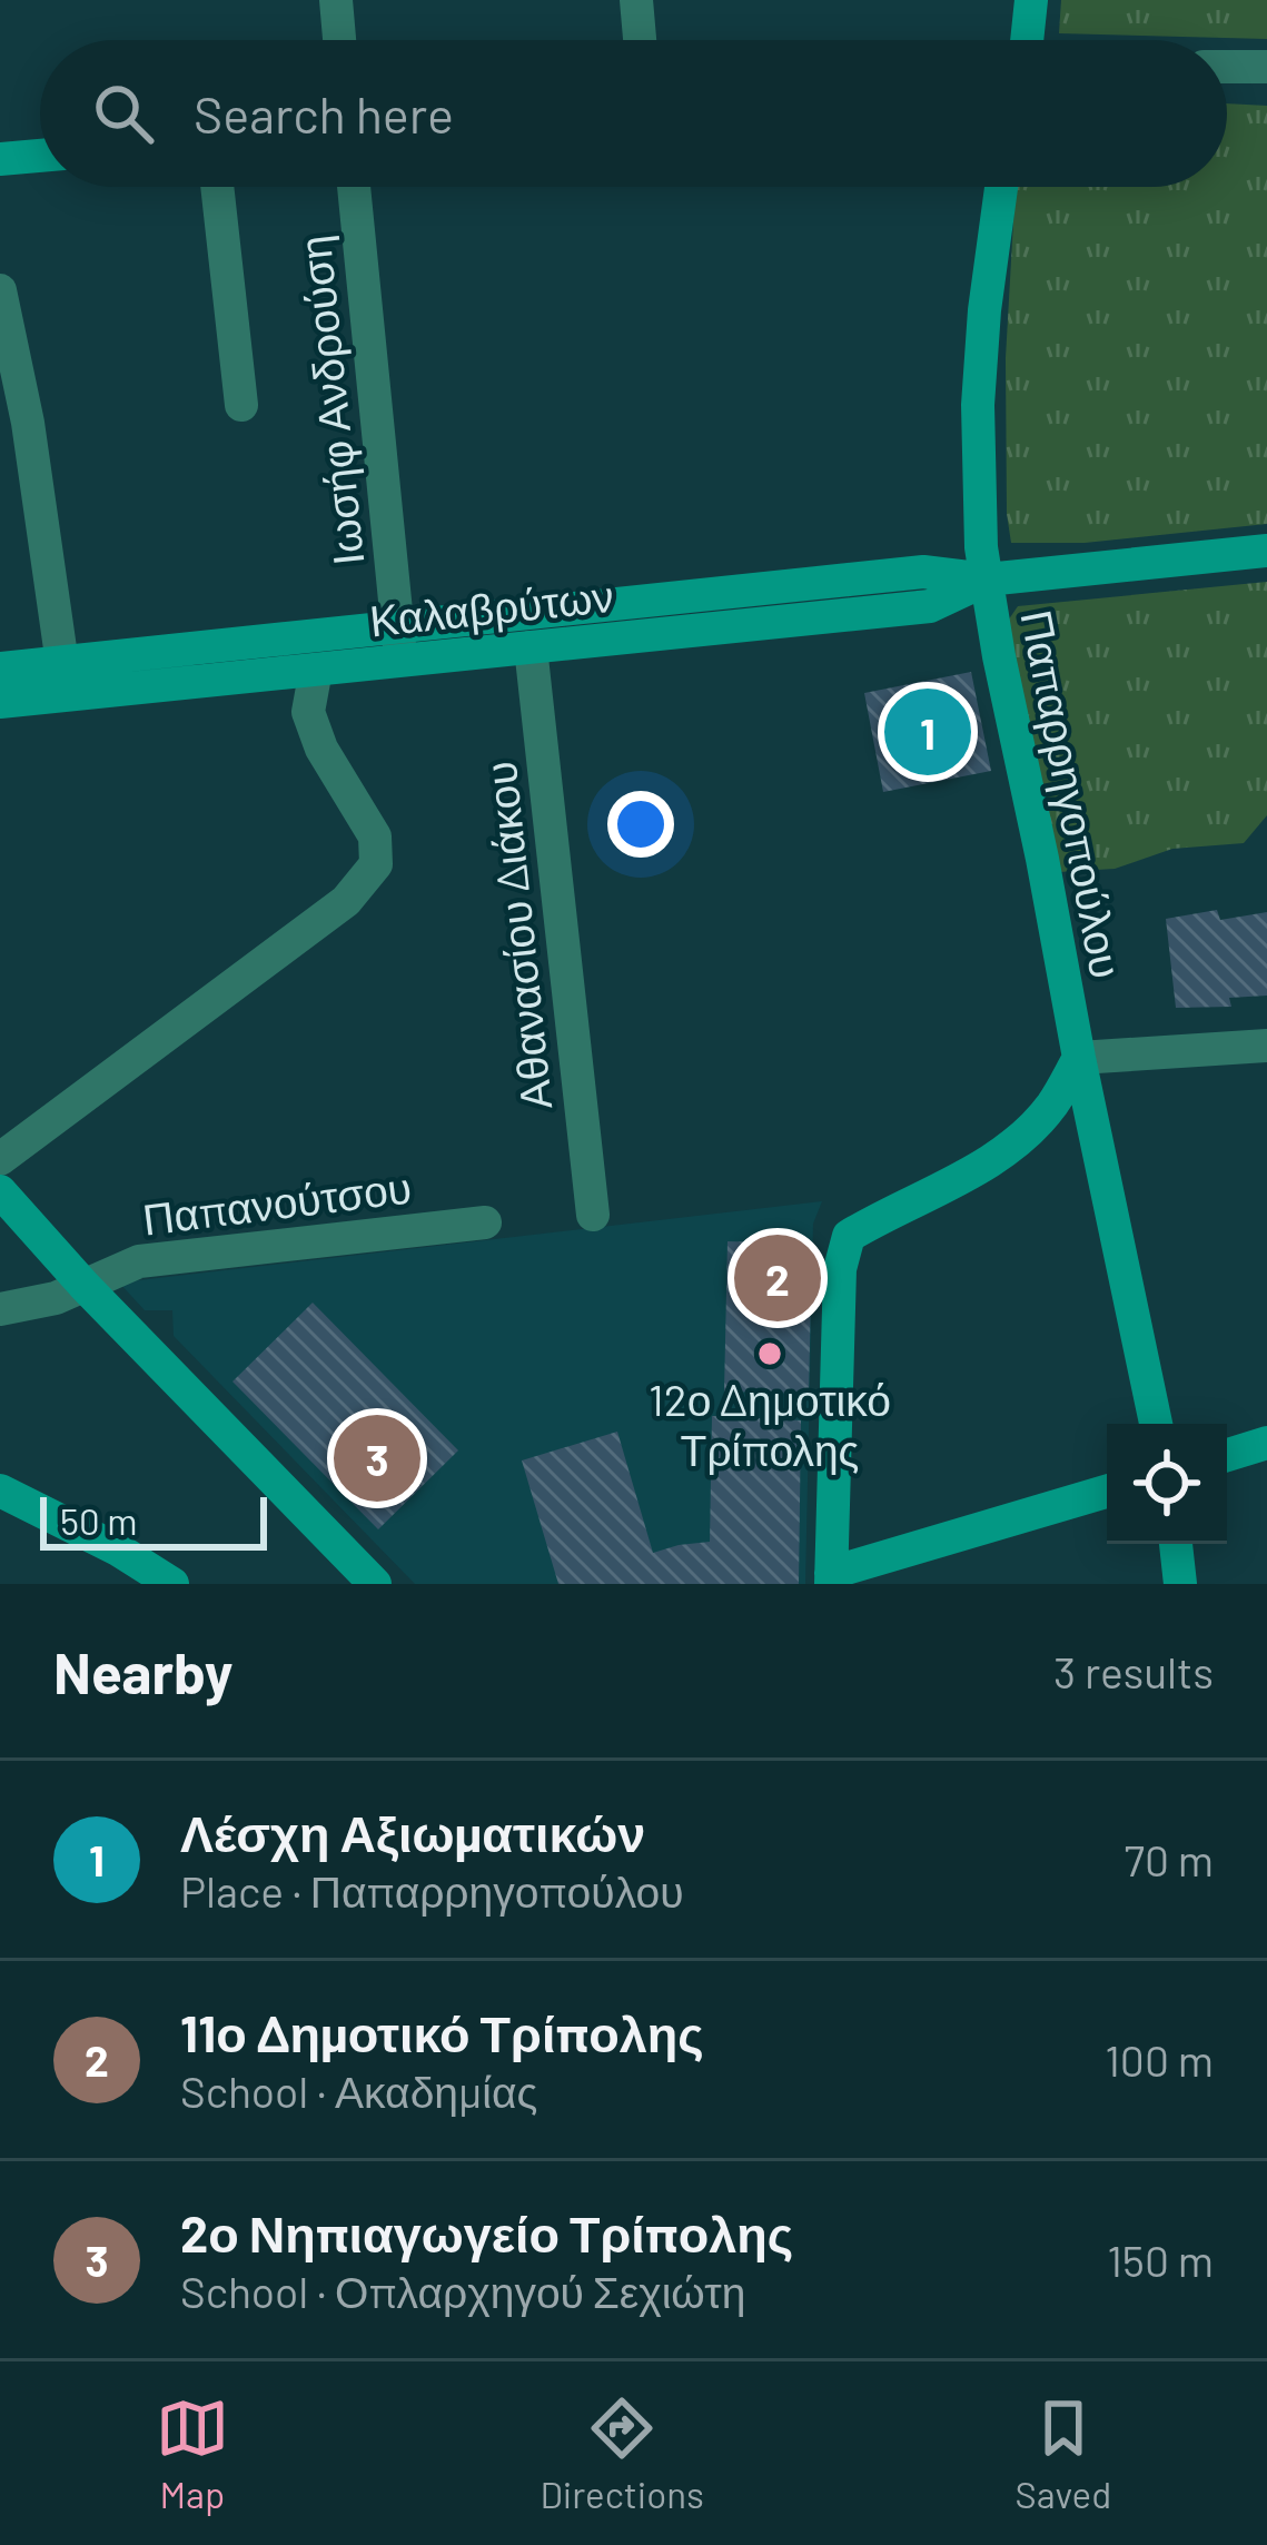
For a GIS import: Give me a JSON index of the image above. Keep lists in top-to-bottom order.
{
  "streets": {
    "main road": ["Καλαβρύτων", "Παπαρρηγοπούλου"],
    "street": ["Ιωσήφ Ανδρούση", "Αθανασίου Διάκου", "Παπανούτσου"]
  },
  "crossings": [
    ["Ιωσήφ Ανδρούση", "Καλαβρύτων"],
    ["Καλαβρύτων", "Παπαρρηγοπούλου"],
    ["Καλαβρύτων", "Αθανασίου Διάκου"]
  ],
  "places": ["12ο Δημοτικό Τρίπολης"],
  "scale_bar": "50 m",
  "page": {
    "search": "Search here",
    "pins": ["1", "2", "3"],
    "scale": "50 m",
    "heading": ["Nearby", "3 results"],
    "list": [
      {
        "mark": "1",
        "name": "Λέσχη Αξιωματικών",
        "note": "Place · Παπαρρηγοπούλου",
        "value": "70 m"
      },
      {
        "mark": "2",
        "name": "11ο Δημοτικό Τρίπολης",
        "note": "School · Ακαδημίας",
        "value": "100 m"
      },
      {
        "mark": "3",
        "name": "2ο Νηπιαγωγείο Τρίπολης",
        "note": "School · Οπλαρχηγού Σεχιώτη",
        "value": "150 m"
      }
    ],
    "nav": ["Map", "Directions", "Saved"]
  }
}
